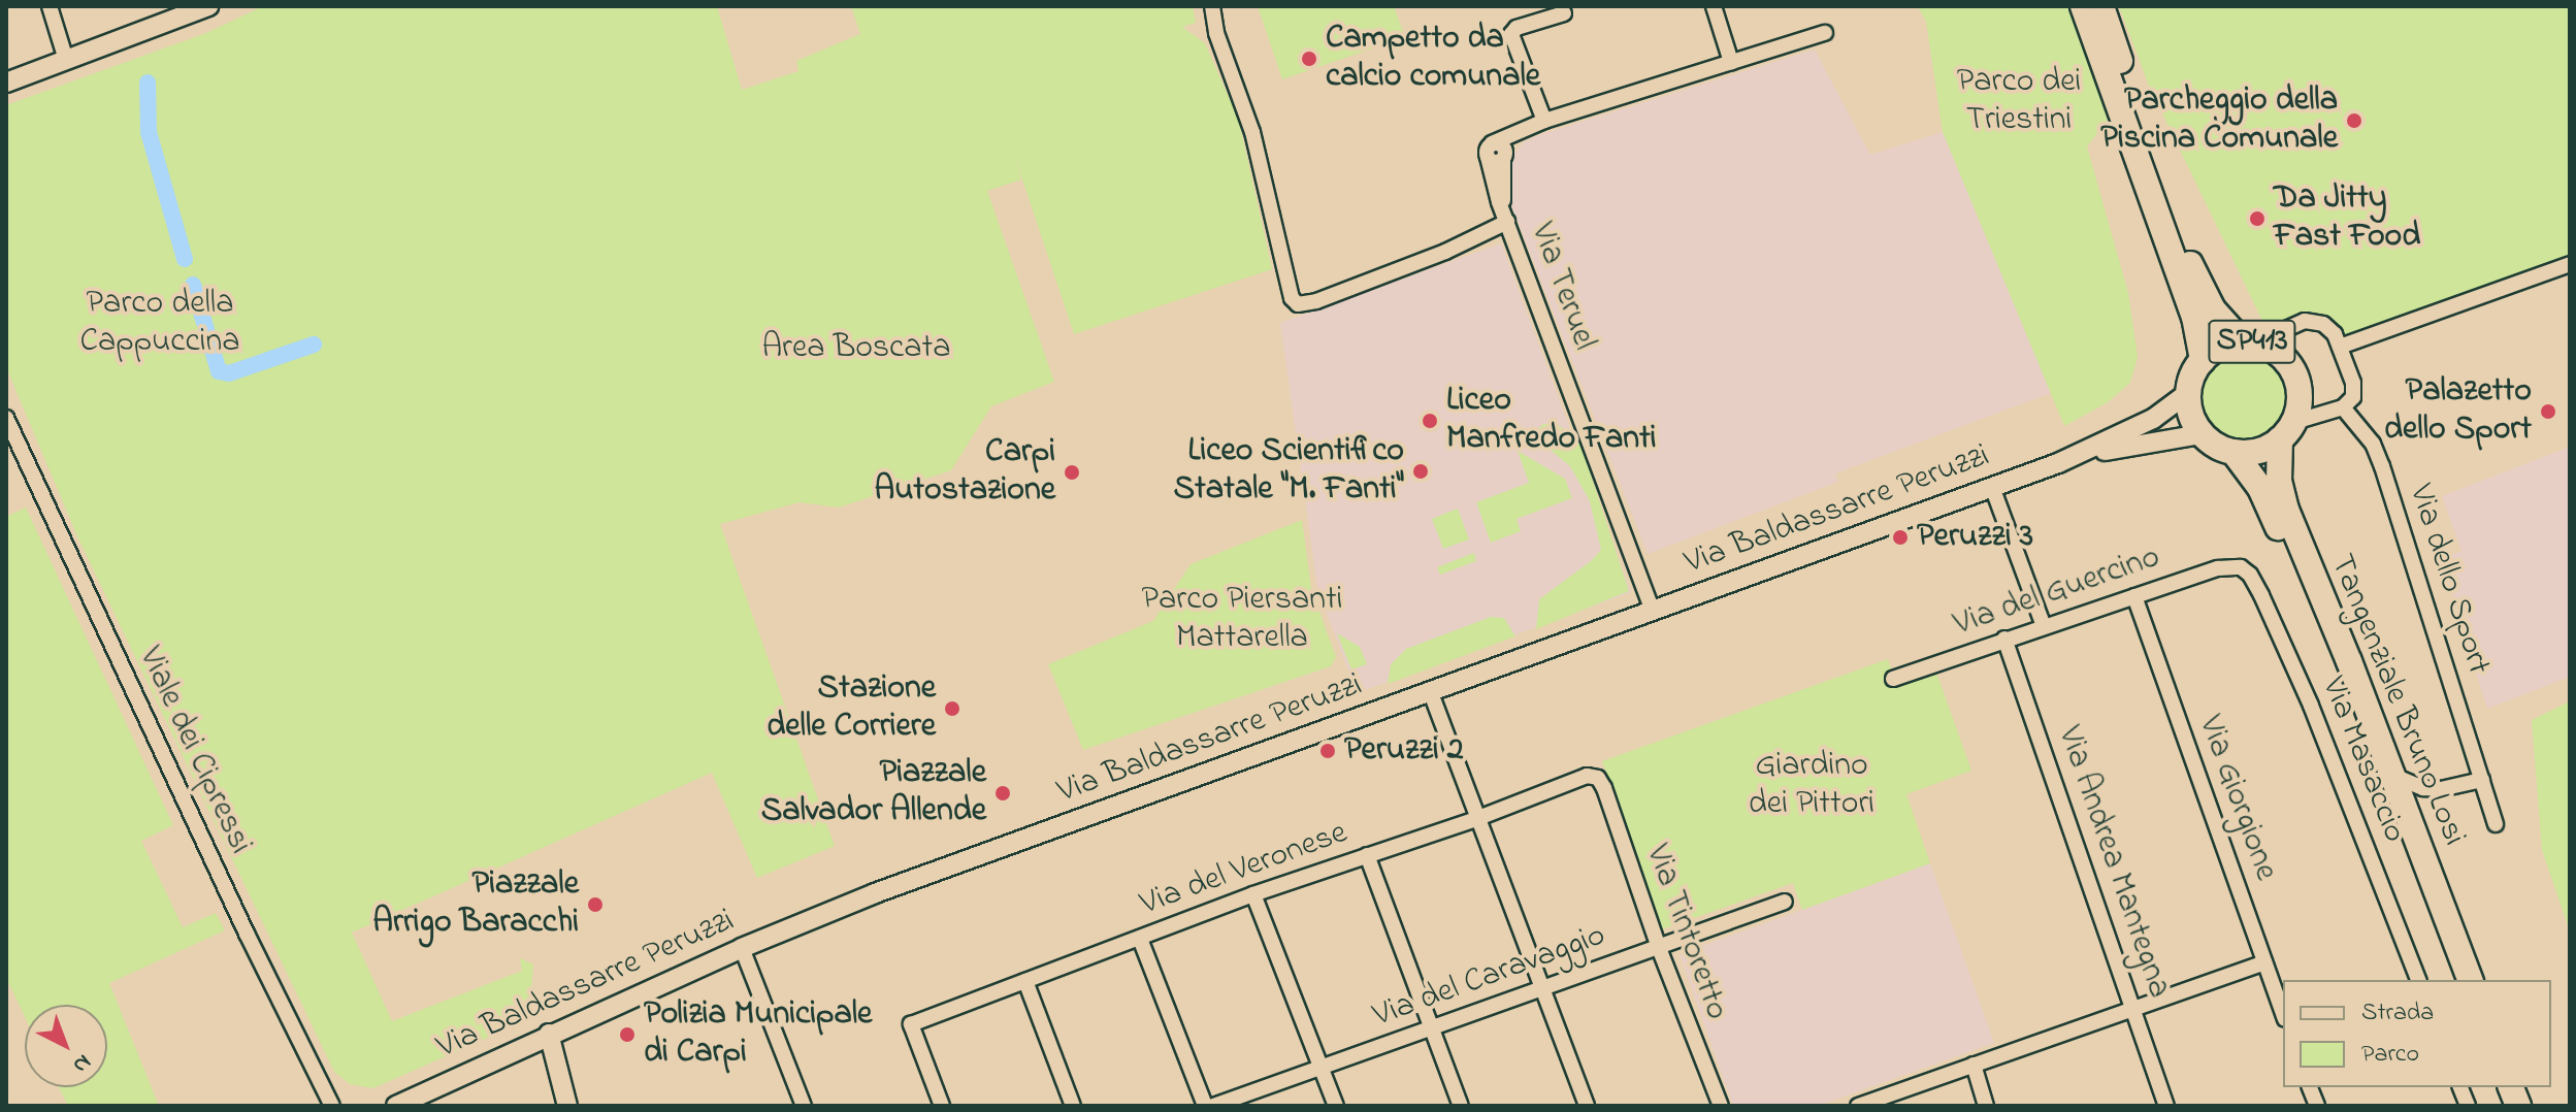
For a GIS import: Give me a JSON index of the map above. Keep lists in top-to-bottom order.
{
  "streets": {
    "main road": ["SP413", "Tangenziale Bruno Losi"],
    "street": [
      "Via Teruel",
      "Via Baldassarre Peruzzi",
      "Via dello Sport",
      "Via del Guercino",
      "Viale dei Cipressi",
      "Via Masaccio",
      "Via Giorgione",
      "Via Andrea Mantegna",
      "Via del Veronese",
      "Via Tintoretto",
      "Via del Caravaggio"
    ]
  },
  "crossings": [
    ["Via Teruel", "Via Baldassarre Peruzzi"],
    ["SP413", "Via Baldassarre Peruzzi"],
    ["SP413", "Tangenziale Bruno Losi"],
    ["Via Baldassarre Peruzzi", "Tangenziale Bruno Losi"],
    ["Via del Guercino", "Via Masaccio"],
    ["Via del Guercino", "Via Giorgione"],
    ["Via del Guercino", "Via Andrea Mantegna"],
    ["Via del Veronese", "Via Tintoretto"],
    ["Via Tintoretto", "Via del Caravaggio"]
  ],
  "parks": [
    "Parco dei Triestini",
    "Parco della Cappuccina",
    "Area Boscata",
    "Parco Piersanti Mattarella",
    "Giardino dei Pittori"
  ],
  "places": [
    "Campetto da calcio comunale",
    "Parcheggio della Piscina Comunale",
    "Da Jitty Fast Food",
    "Palazetto dello Sport",
    "Liceo Manfredo Fanti",
    "Liceo Scientifico Statale \"M. Fanti\"",
    "Carpi Autostazione",
    "Peruzzi 3",
    "Stazione delle Corriere",
    "Peruzzi 2",
    "Piazzale Salvador Allende",
    "Piazzale Arrigo Baracchi",
    "Polizia Municipale di Carpi"
  ],
  "legend": ["Strada", "Parco"],
  "north": "bottom right"
}
